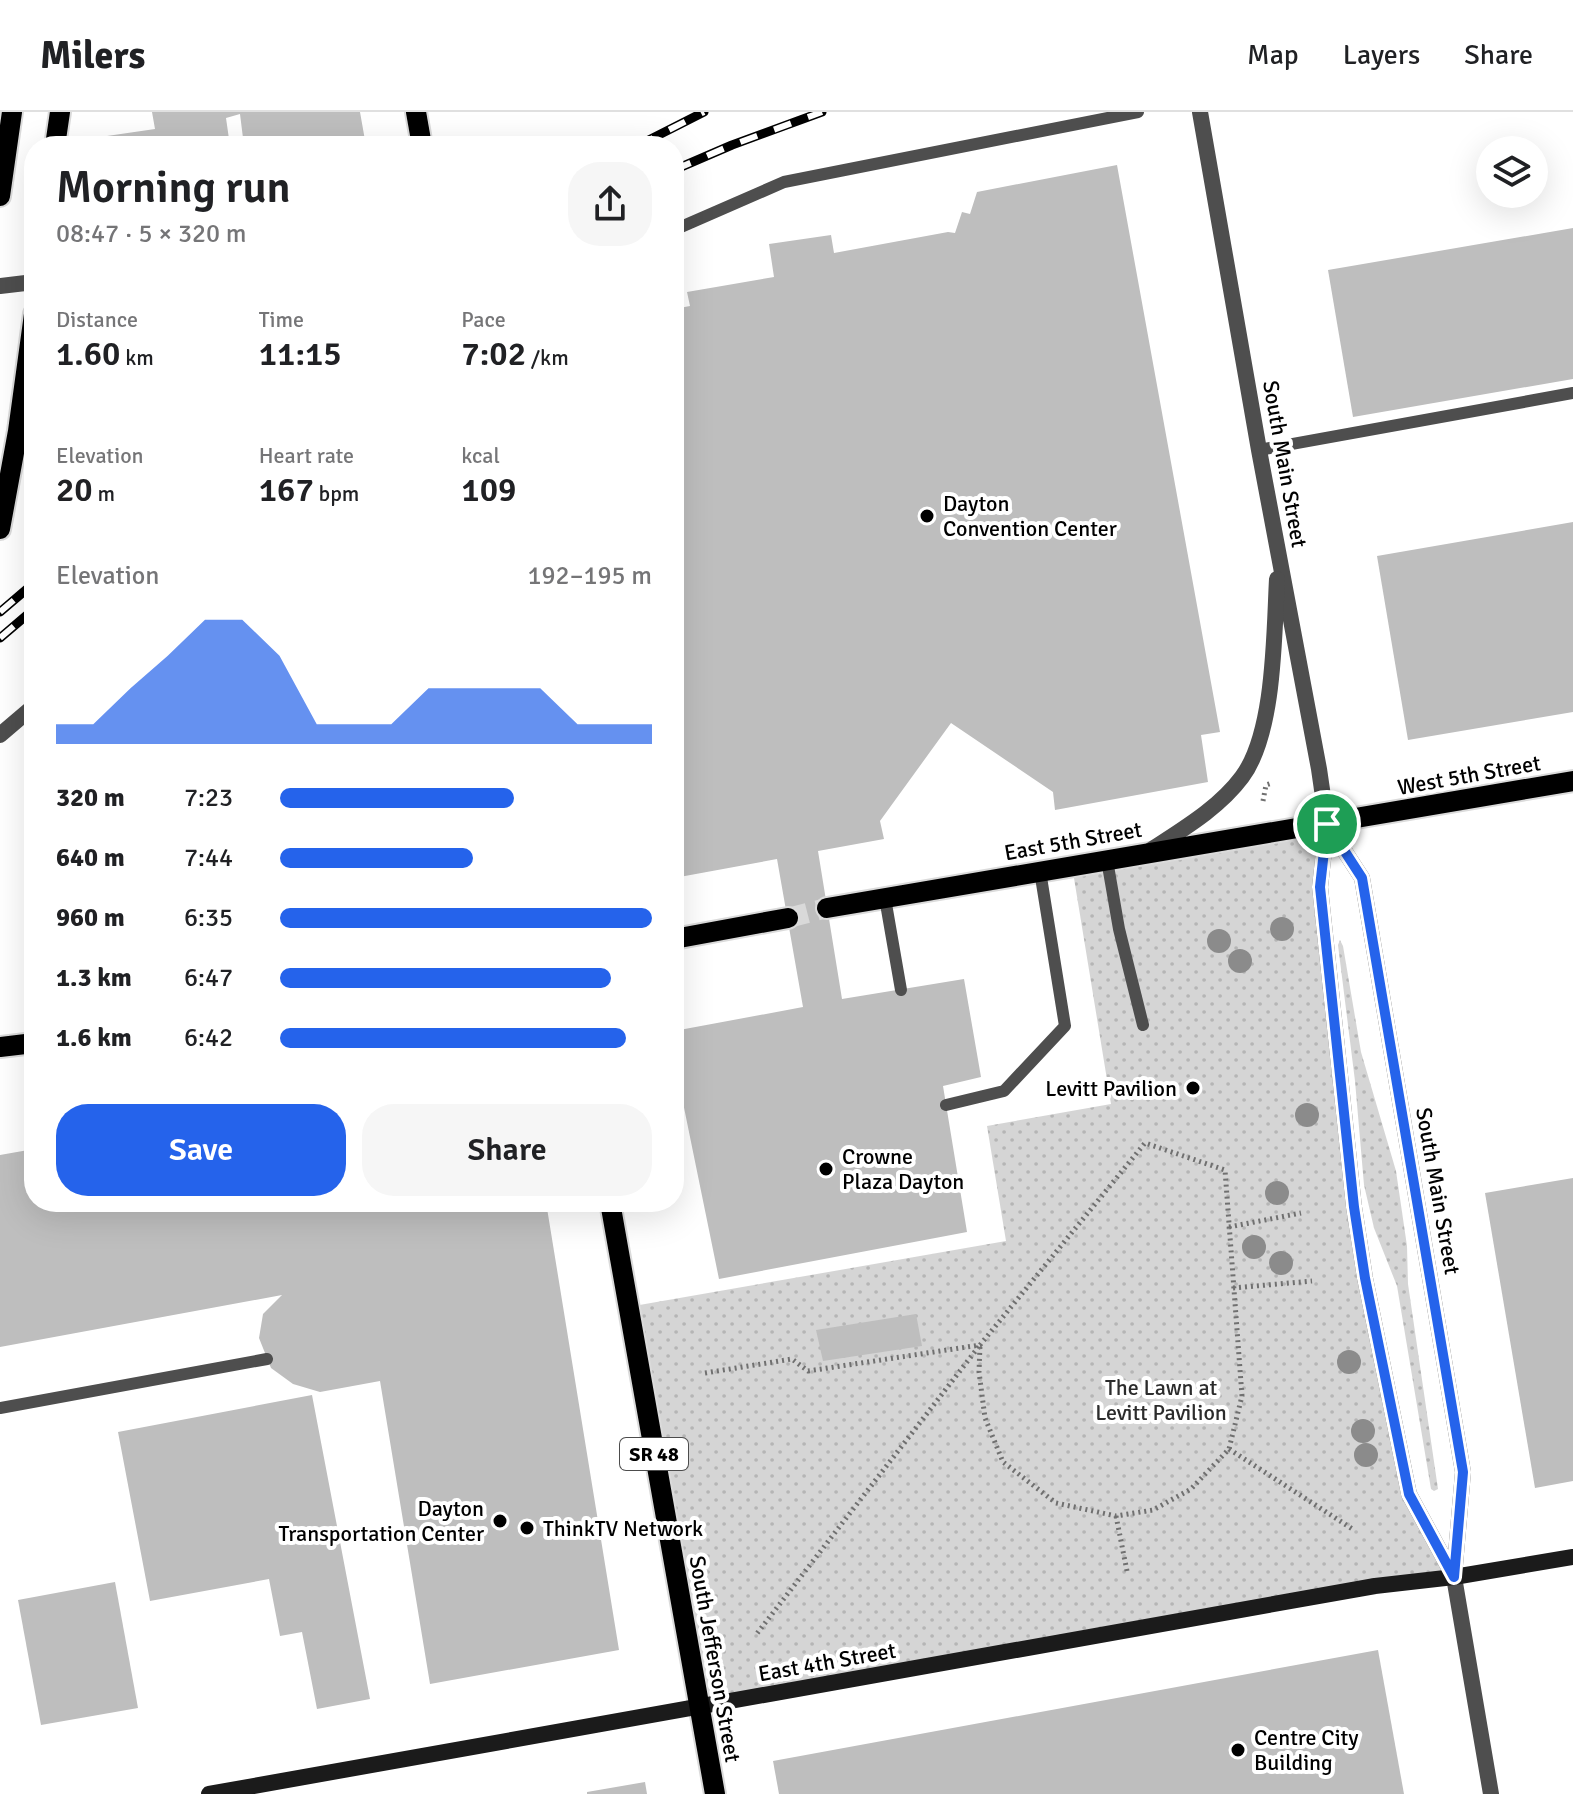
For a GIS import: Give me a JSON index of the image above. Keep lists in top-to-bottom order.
{
  "streets": {
    "main road": [
      "West 5th Street",
      "East 5th Street",
      "SR 48",
      "South Jefferson Street",
      "East 4th Street"
    ],
    "street": ["South Main Street"]
  },
  "crossings": [
    ["South Main Street", "West 5th Street"],
    ["South Main Street", "East 5th Street"],
    ["South Main Street", "East 4th Street"],
    ["West 5th Street", "East 5th Street"],
    ["South Jefferson Street", "East 4th Street"]
  ],
  "parks": ["The Lawn at Levitt Pavilion"],
  "places": [
    "Dayton Convention Center",
    "Levitt Pavilion",
    "Crowne Plaza Dayton",
    "Dayton Transportation Center",
    "ThinkTV Network",
    "Centre City Building"
  ],
  "page": {
    "header": "Milers",
    "nav": ["Map", "Layers", "Share"],
    "heading": ["Morning run", "08:47 · 5 × 320 m"],
    "stats": [
      ["Distance", "1.60 km"],
      ["Time", "11:15"],
      ["Pace", "7:02 /km"],
      ["Elevation", "20 m"],
      ["Heart rate", "167 bpm"],
      ["kcal", "109"]
    ],
    "chart": ["Elevation", "192–195 m"],
    "list": [
      {
        "name": "320 m",
        "note": "7:23"
      },
      {
        "name": "640 m",
        "note": "7:44"
      },
      {
        "name": "960 m",
        "note": "6:35"
      },
      {
        "name": "1.3 km",
        "note": "6:47"
      },
      {
        "name": "1.6 km",
        "note": "6:42"
      }
    ],
    "buttons": ["Save", "Share"]
  }
}
